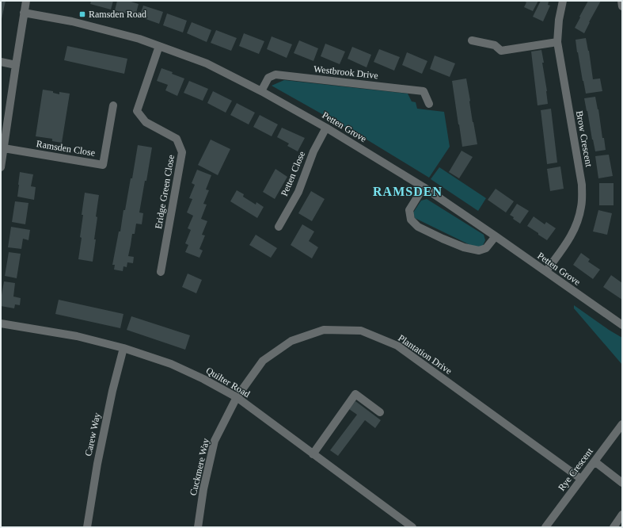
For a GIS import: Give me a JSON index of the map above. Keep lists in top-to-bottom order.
{
  "streets": {
    "street": [
      "Westbrook Drive",
      "Petten Grove",
      "Brow Crescent",
      "Ramsden Close",
      "Petten Close",
      "Eridge Green Close",
      "Plantation Drive",
      "Quilter Road",
      "Carew Way",
      "Cuckmere Way",
      "Rye Crescent"
    ]
  },
  "crossings": [
    ["Westbrook Drive", "Petten Grove"],
    ["Petten Grove", "Brow Crescent"],
    ["Petten Grove", "Petten Close"],
    ["Petten Grove", "Eridge Green Close"],
    ["Plantation Drive", "Quilter Road"],
    ["Plantation Drive", "Cuckmere Way"],
    ["Plantation Drive", "Rye Crescent"],
    ["Quilter Road", "Carew Way"],
    ["Quilter Road", "Cuckmere Way"]
  ],
  "districts": ["RAMSDEN"],
  "places": {
    "transit": ["Ramsden Road"]
  }
}
